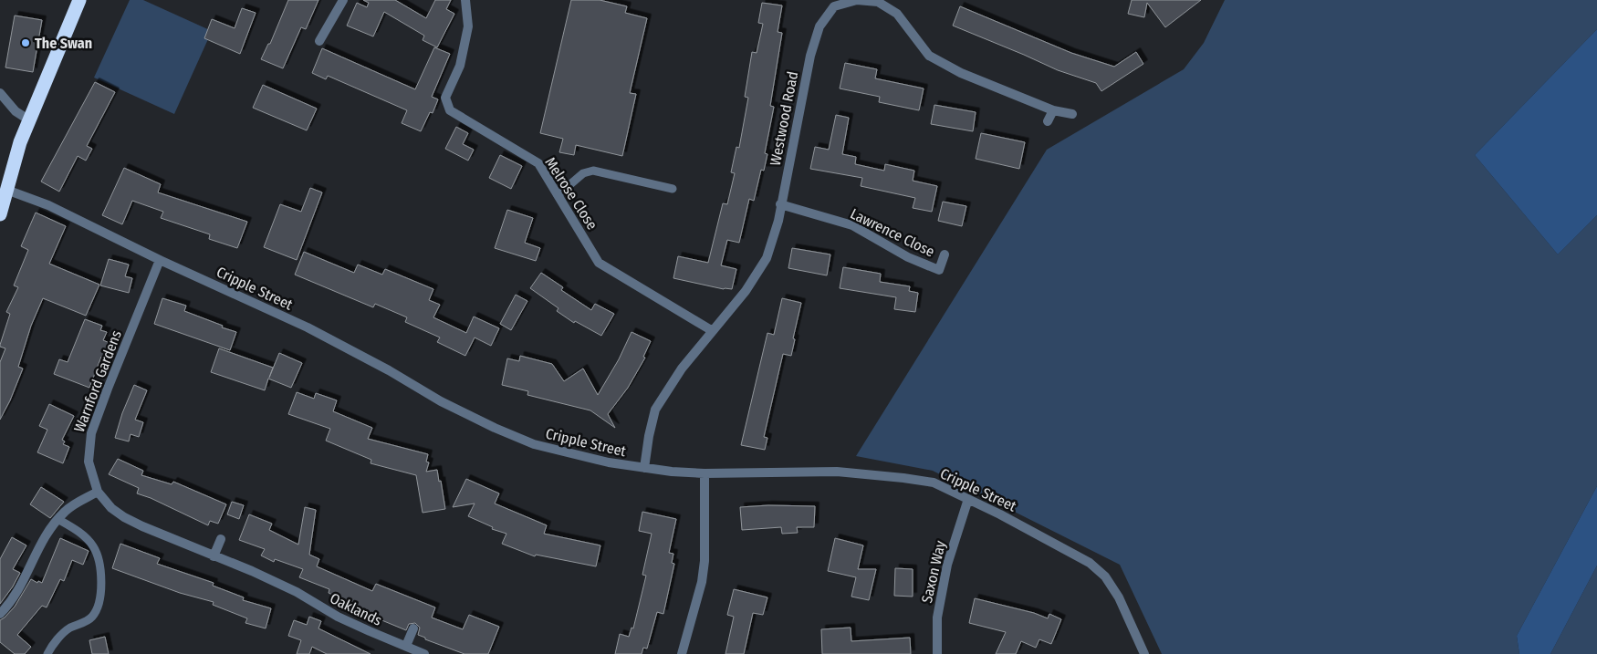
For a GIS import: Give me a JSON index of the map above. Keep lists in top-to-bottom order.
{
  "streets": {
    "street": [
      "Westwood Road",
      "Melrose Close",
      "Lawrence Close",
      "Cripple Street",
      "Warnford Gardens",
      "Saxon Way",
      "Oaklands"
    ]
  },
  "crossings": [
    ["Westwood Road", "Melrose Close"],
    ["Westwood Road", "Lawrence Close"],
    ["Westwood Road", "Cripple Street"],
    ["Cripple Street", "Warnford Gardens"],
    ["Cripple Street", "Saxon Way"],
    ["Warnford Gardens", "Oaklands"]
  ],
  "places": ["The Swan"]
}
